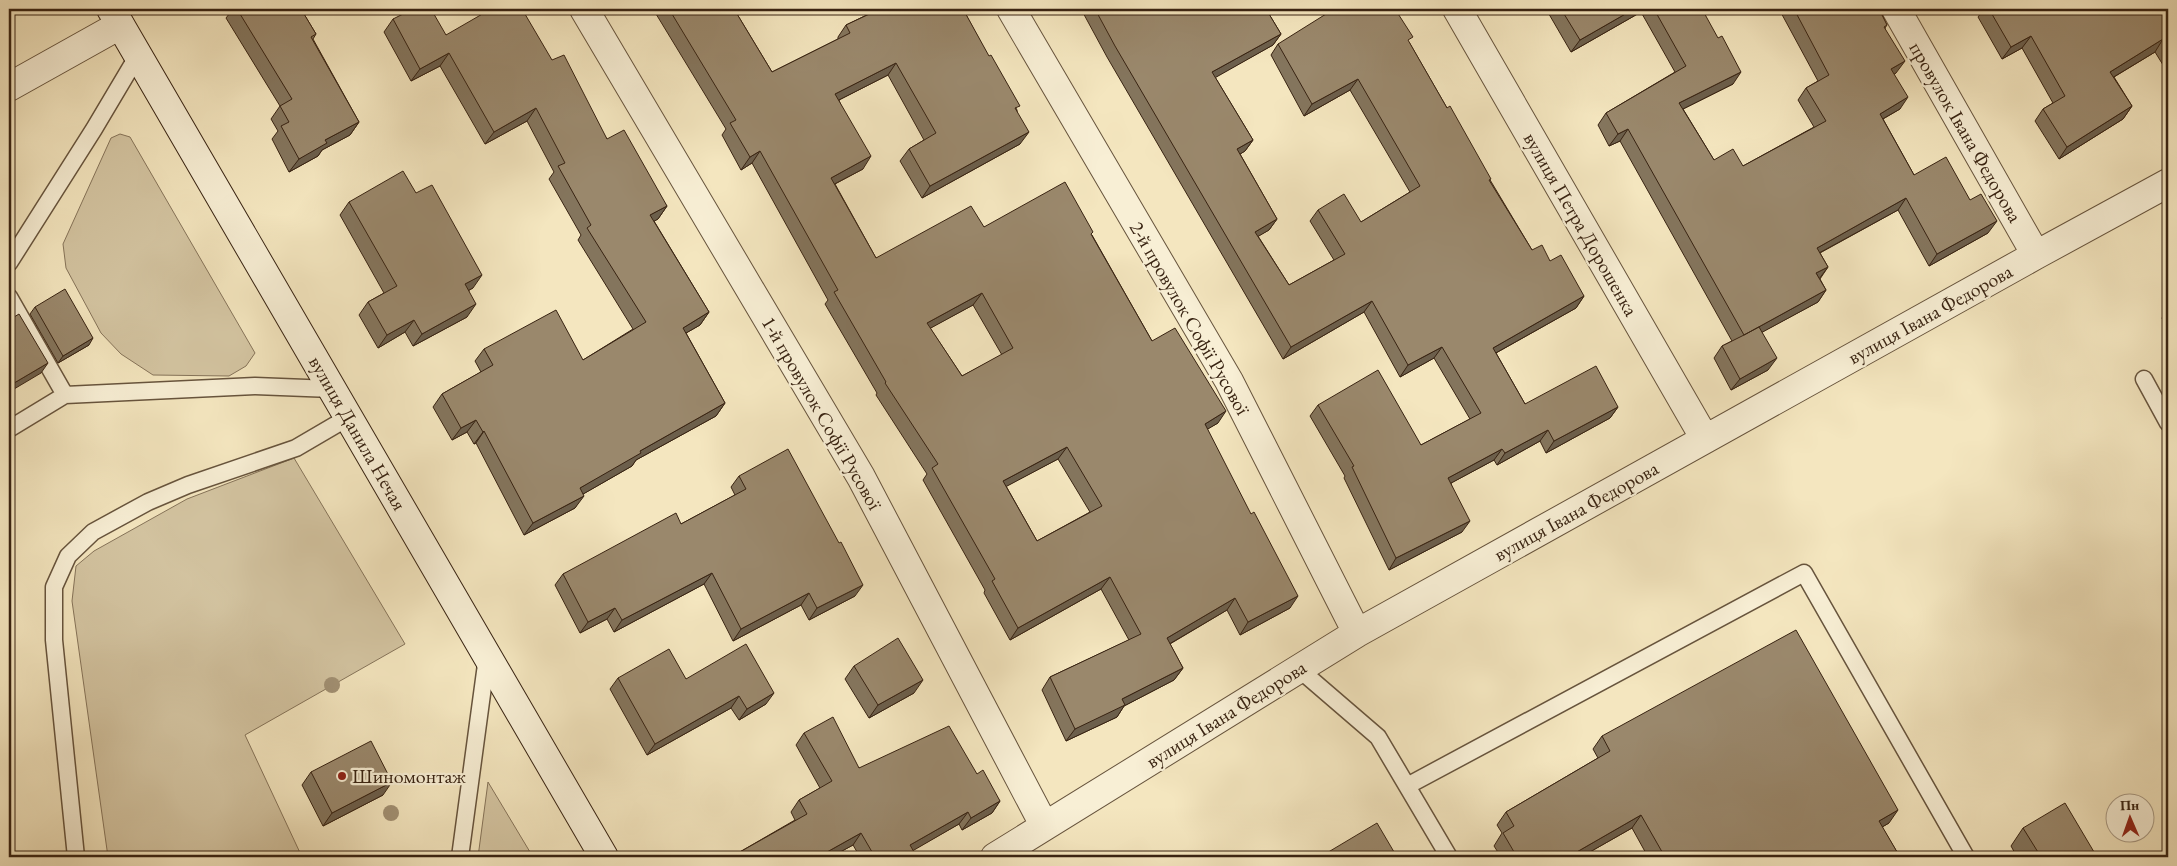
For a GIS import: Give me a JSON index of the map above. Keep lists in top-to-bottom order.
{
  "streets": {
    "street": [
      "провулок Івана Федорова",
      "вулиця Петра Дорошенка",
      "вулиця Івана Федорова",
      "2-й провулок Софії Русової",
      "1-й провулок Софії Русової",
      "вулиця Данила Нечая"
    ]
  },
  "crossings": [
    ["провулок Івана Федорова", "вулиця Івана Федорова"],
    ["вулиця Петра Дорошенка", "вулиця Івана Федорова"],
    ["вулиця Івана Федорова", "2-й провулок Софії Русової"],
    ["вулиця Івана Федорова", "1-й провулок Софії Русової"]
  ],
  "places": ["Шиномонтаж"],
  "north": "top"
}
